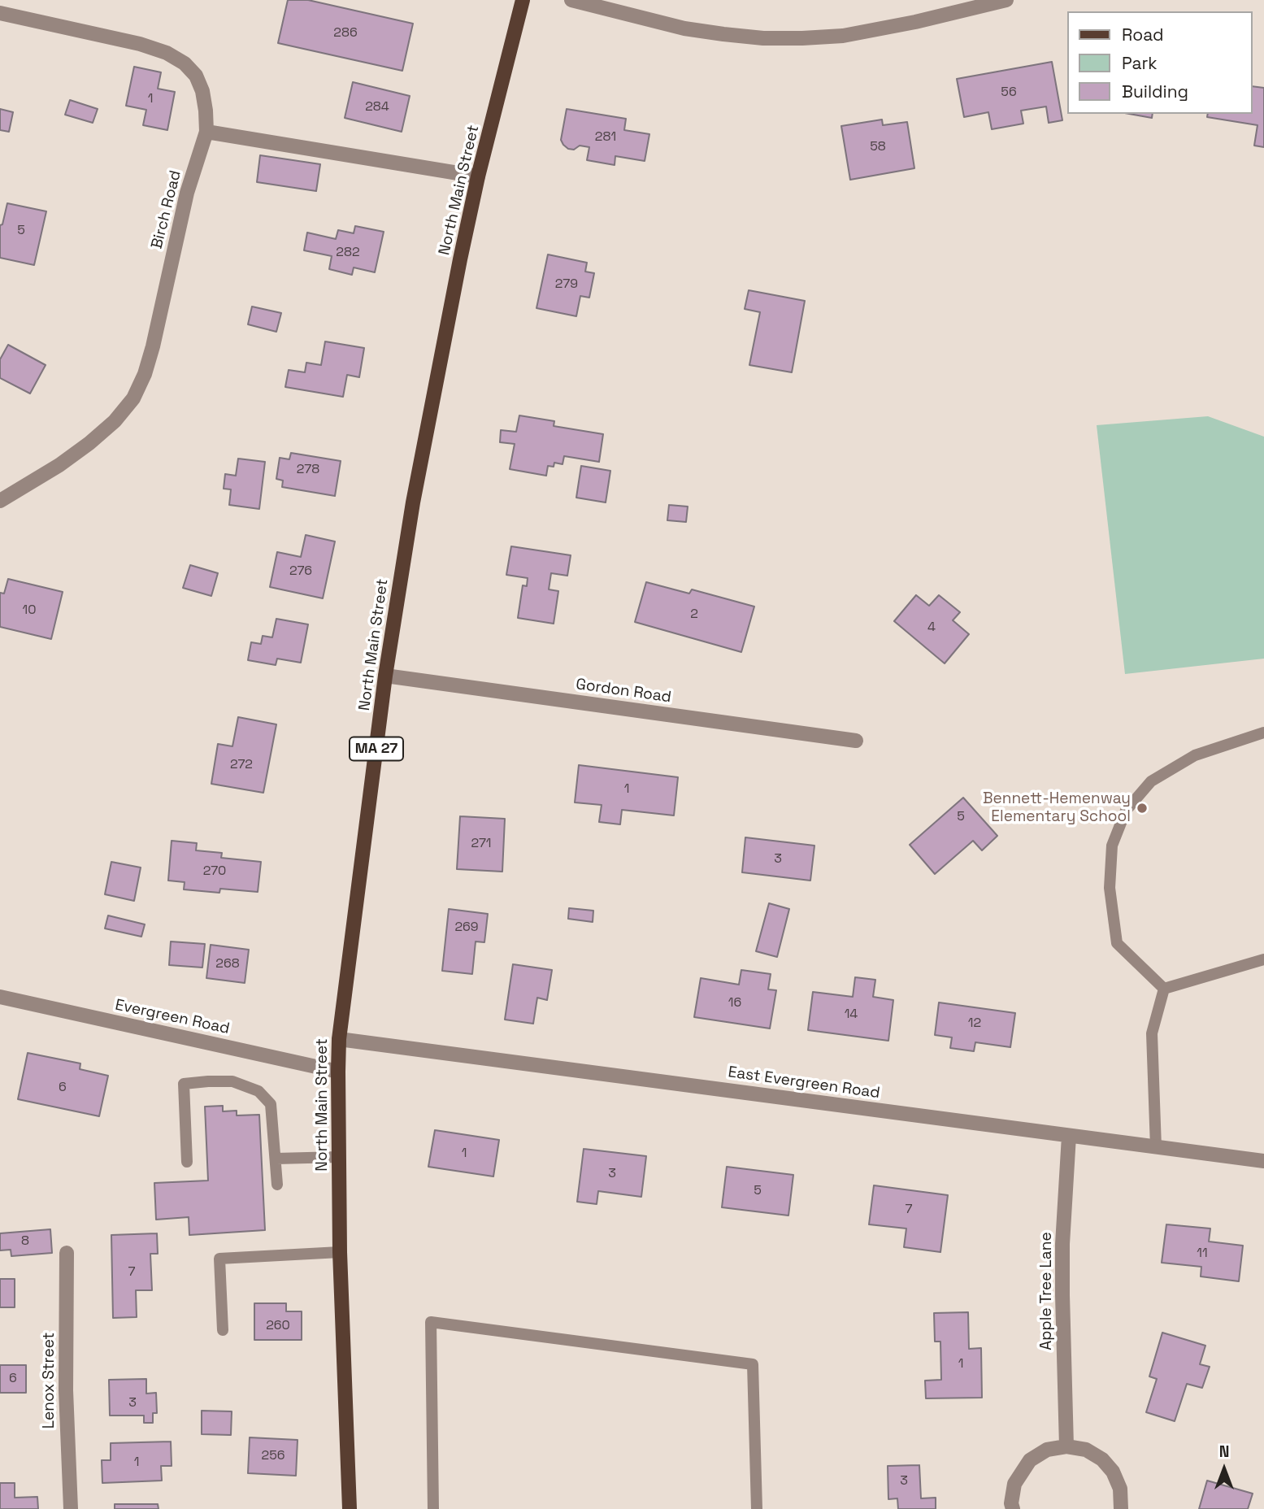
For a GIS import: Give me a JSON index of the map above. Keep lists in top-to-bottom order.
{
  "streets": {
    "main road": ["North Main Street", "MA 27"],
    "street": [
      "Birch Road",
      "Gordon Road",
      "Evergreen Road",
      "East Evergreen Road",
      "Apple Tree Lane",
      "Lenox Street"
    ]
  },
  "crossings": [
    ["North Main Street", "Gordon Road"],
    ["North Main Street", "Evergreen Road"],
    ["North Main Street", "East Evergreen Road"],
    ["East Evergreen Road", "Apple Tree Lane"]
  ],
  "places": ["Bennett-Hemenway Elementary School"],
  "house_numbers": [
    "286",
    "56",
    "1",
    "284",
    "281",
    "58",
    "5",
    "282",
    "279",
    "278",
    "276",
    "10",
    "2",
    "4",
    "272",
    "1",
    "5",
    "271",
    "3",
    "270",
    "269",
    "268",
    "16",
    "14",
    "12",
    "6",
    "1",
    "3",
    "5",
    "7",
    "8",
    "11",
    "7",
    "260",
    "1",
    "6",
    "3",
    "256",
    "1",
    "3"
  ],
  "legend": ["Road", "Park", "Building"],
  "north": "top"
}
